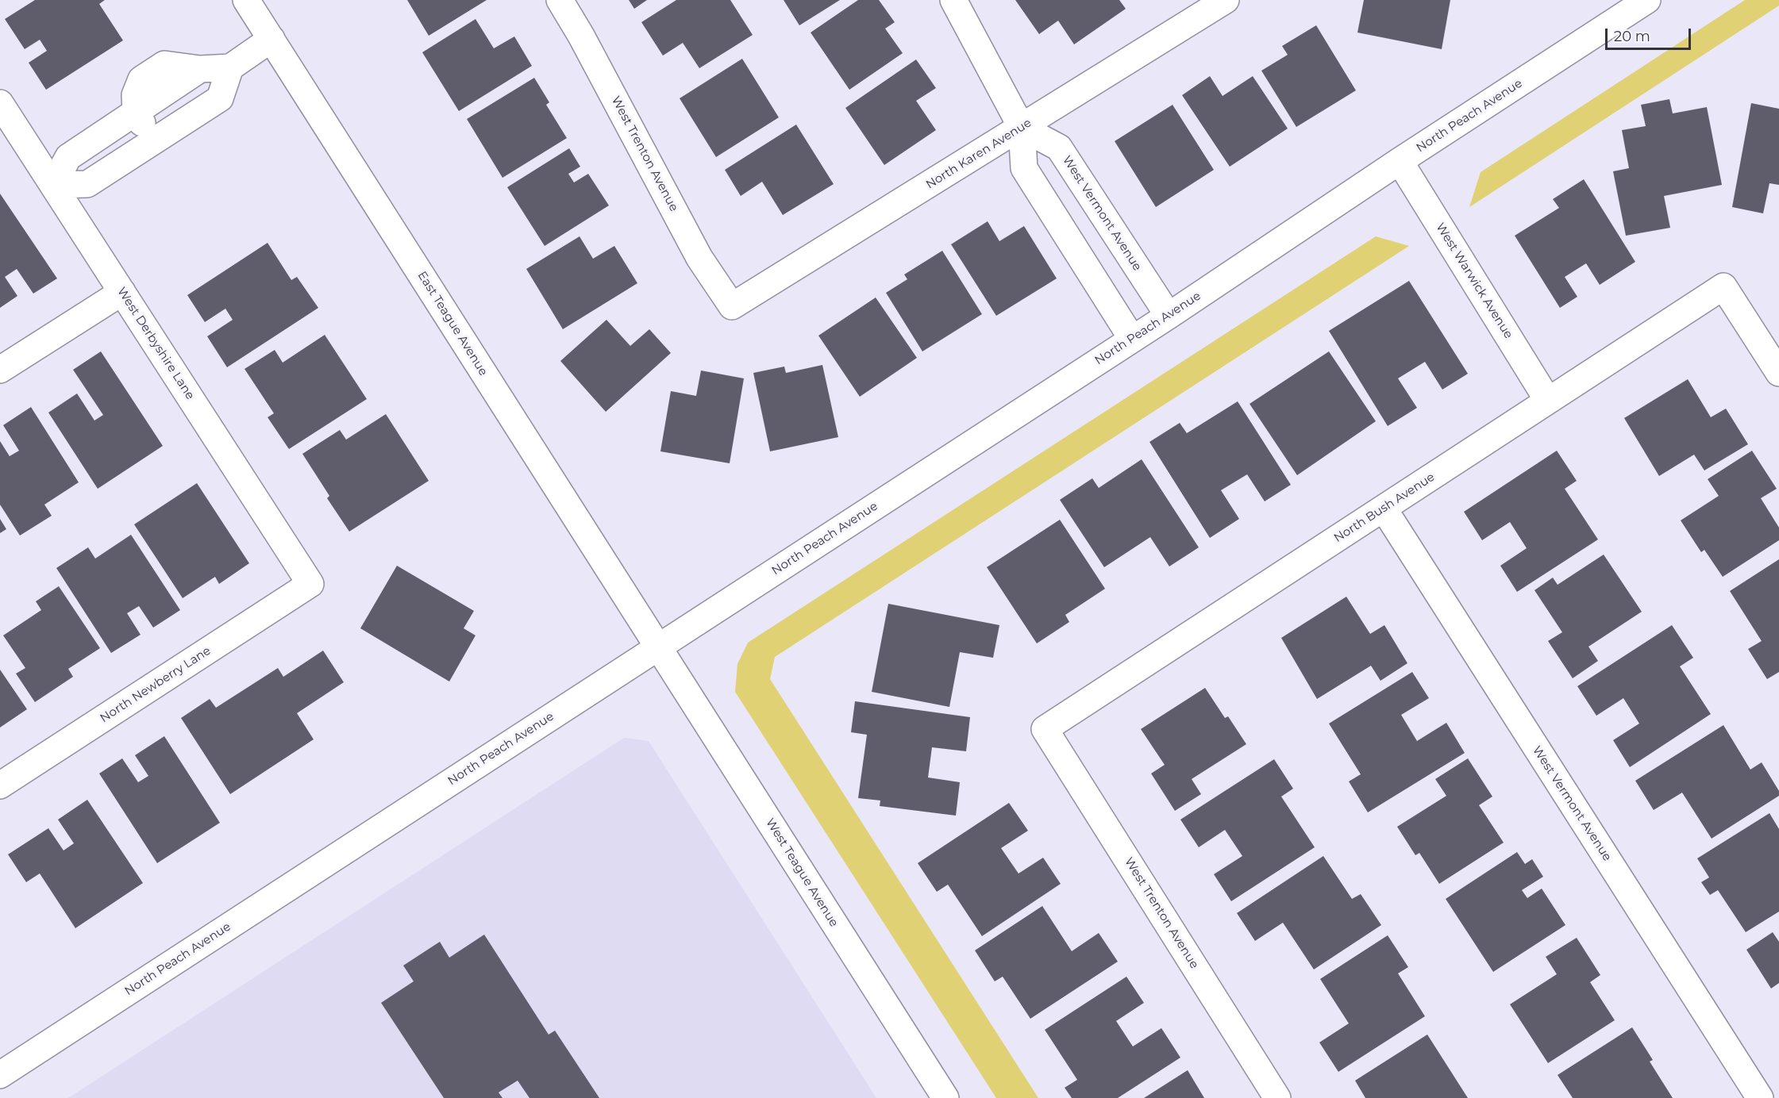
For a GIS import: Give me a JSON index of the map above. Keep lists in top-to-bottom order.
{
  "streets": {
    "street": [
      "North Peach Avenue",
      "West Trenton Avenue",
      "North Karen Avenue",
      "West Vermont Avenue",
      "West Warwick Avenue",
      "East Teague Avenue",
      "West Derbyshire Lane",
      "North Bush Avenue",
      "North Newberry Lane",
      "West Teague Avenue"
    ]
  },
  "crossings": [
    ["North Peach Avenue", "West Vermont Avenue"],
    ["North Peach Avenue", "West Warwick Avenue"],
    ["North Peach Avenue", "East Teague Avenue"],
    ["North Peach Avenue", "West Teague Avenue"],
    ["West Trenton Avenue", "North Karen Avenue"],
    ["West Trenton Avenue", "North Bush Avenue"],
    ["North Karen Avenue", "West Vermont Avenue"],
    ["West Vermont Avenue", "North Bush Avenue"],
    ["West Warwick Avenue", "North Bush Avenue"],
    ["East Teague Avenue", "West Teague Avenue"],
    ["West Derbyshire Lane", "North Newberry Lane"]
  ],
  "scale_bar": "20 m"
}
